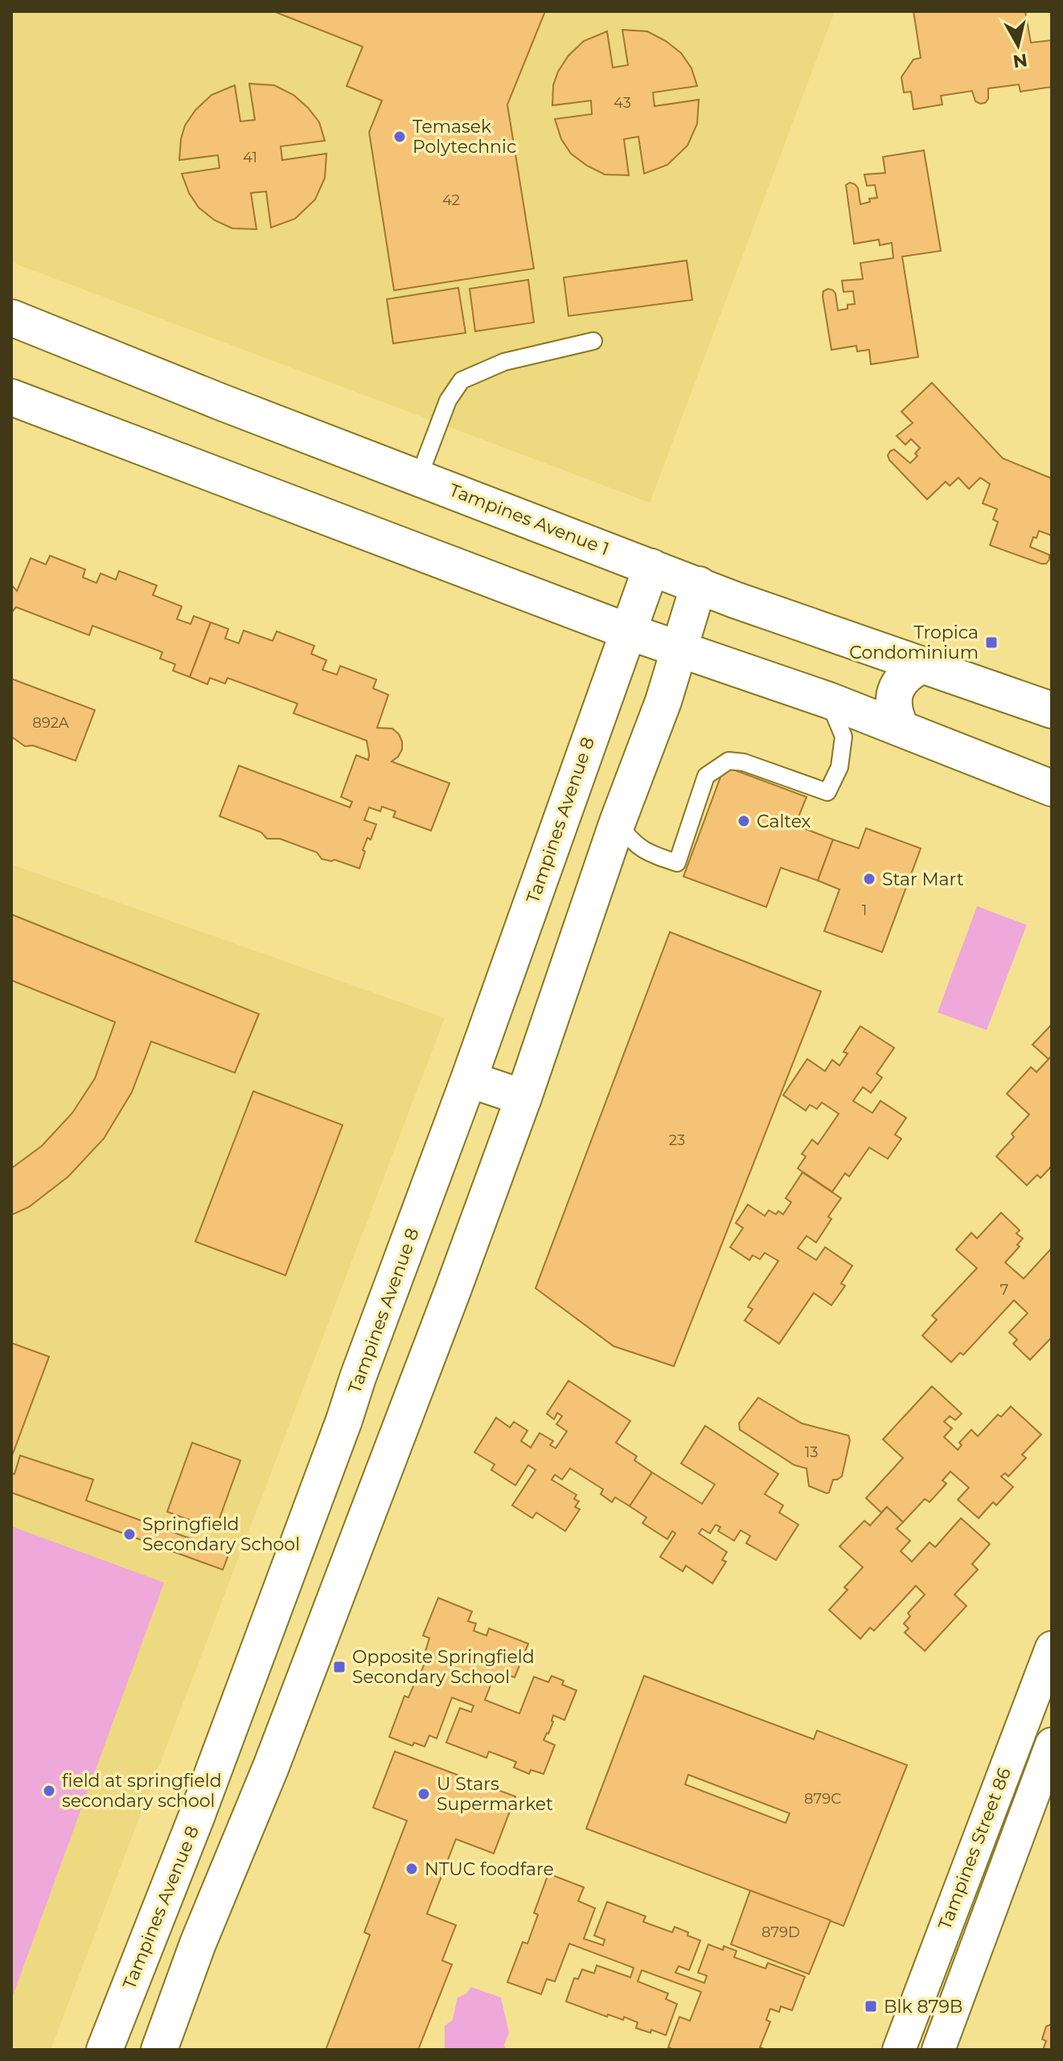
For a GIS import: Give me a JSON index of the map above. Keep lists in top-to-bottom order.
{
  "streets": {
    "street": ["Tampines Avenue 1", "Tampines Avenue 8", "Tampines Street 86"]
  },
  "crossings": [
    ["Tampines Avenue 1", "Tampines Avenue 8"]
  ],
  "places": {
    "other": [
      "Temasek Polytechnic",
      "Caltex",
      "Star Mart",
      "Springfield Secondary School",
      "field at springfield secondary school",
      "U Stars Supermarket",
      "NTUC foodfare"
    ],
    "transit": ["Tropica Condominium", "Opposite Springfield Secondary School", "Blk 879B"]
  },
  "house_numbers": [
    "43",
    "41",
    "42",
    "892A",
    "1",
    "23",
    "7",
    "13",
    "879C",
    "879D"
  ],
  "north": "bottom"
}
